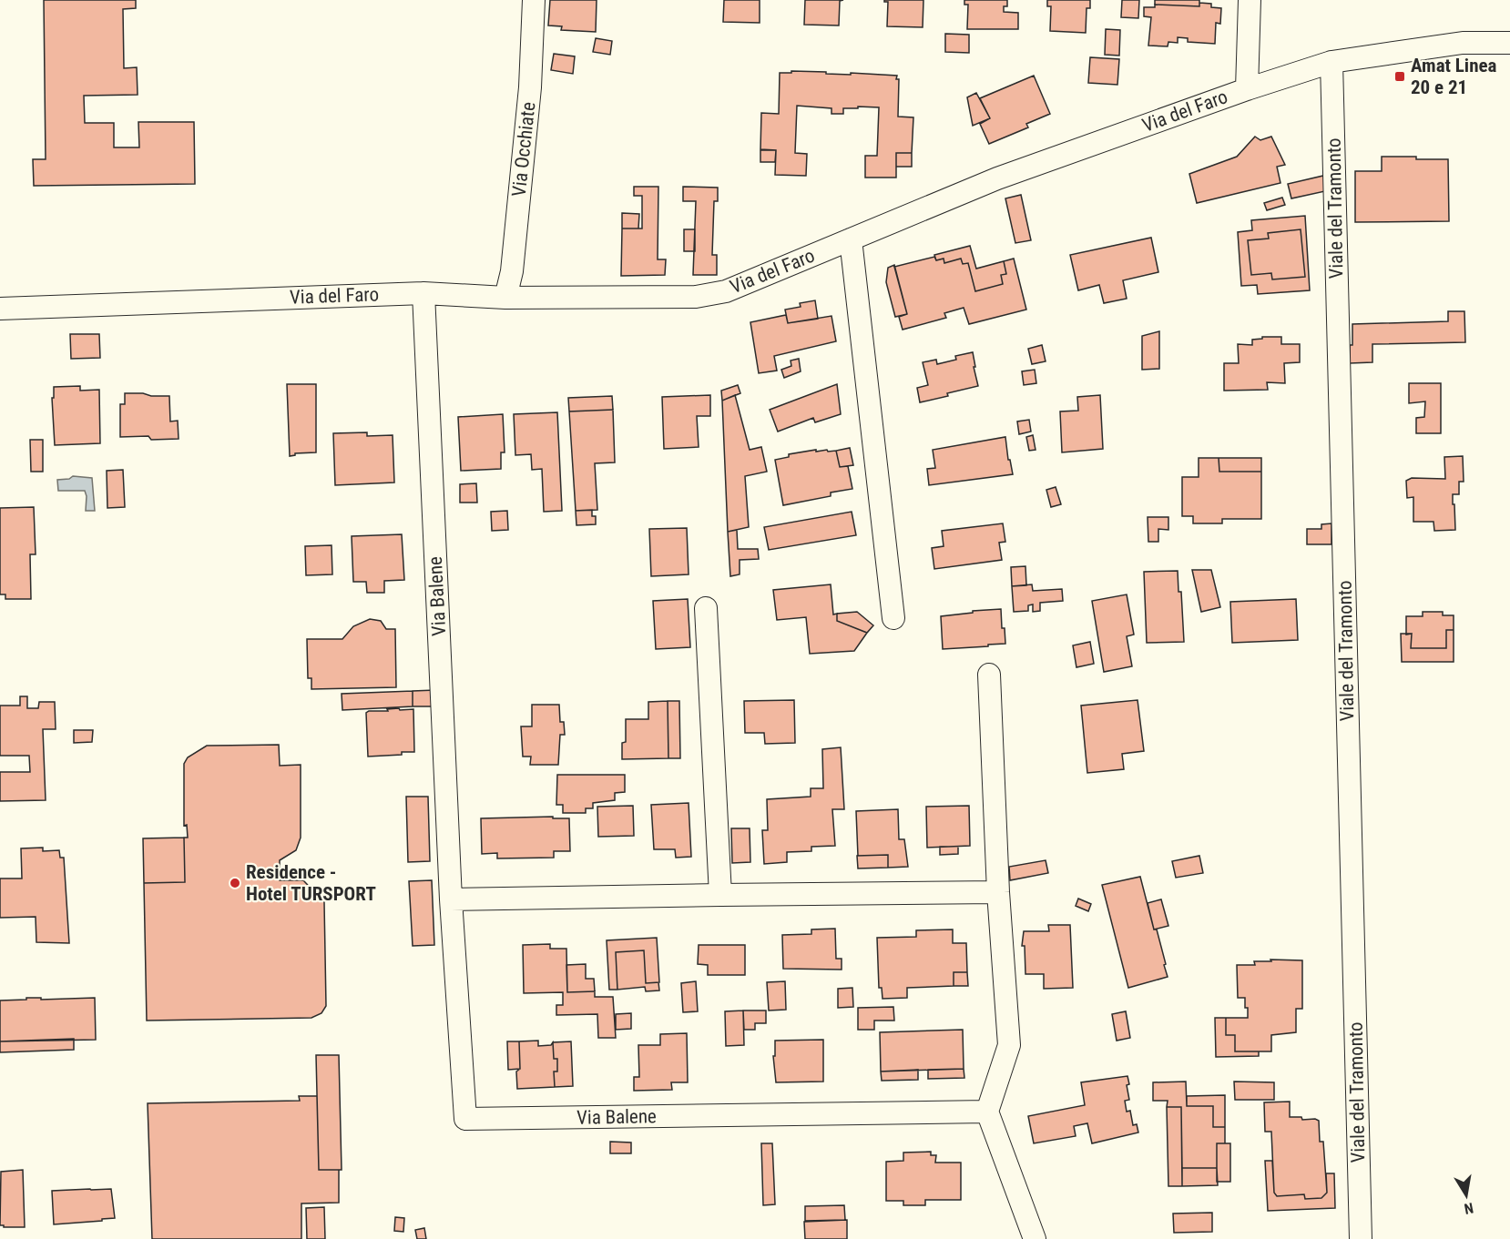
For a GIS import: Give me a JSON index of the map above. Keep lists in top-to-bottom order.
{
  "streets": {
    "street": [
      "Via del Faro",
      "Via Occhiate",
      "Viale del Tramonto",
      "Via Balene"
    ]
  },
  "crossings": [
    ["Via del Faro", "Via Occhiate"],
    ["Via del Faro", "Viale del Tramonto"],
    ["Via del Faro", "Via Balene"]
  ],
  "places": {
    "transit": ["Amat Linea 20 e 21"],
    "other": ["Residence - Hotel TURSPORT"]
  },
  "north": "bottom"
}
